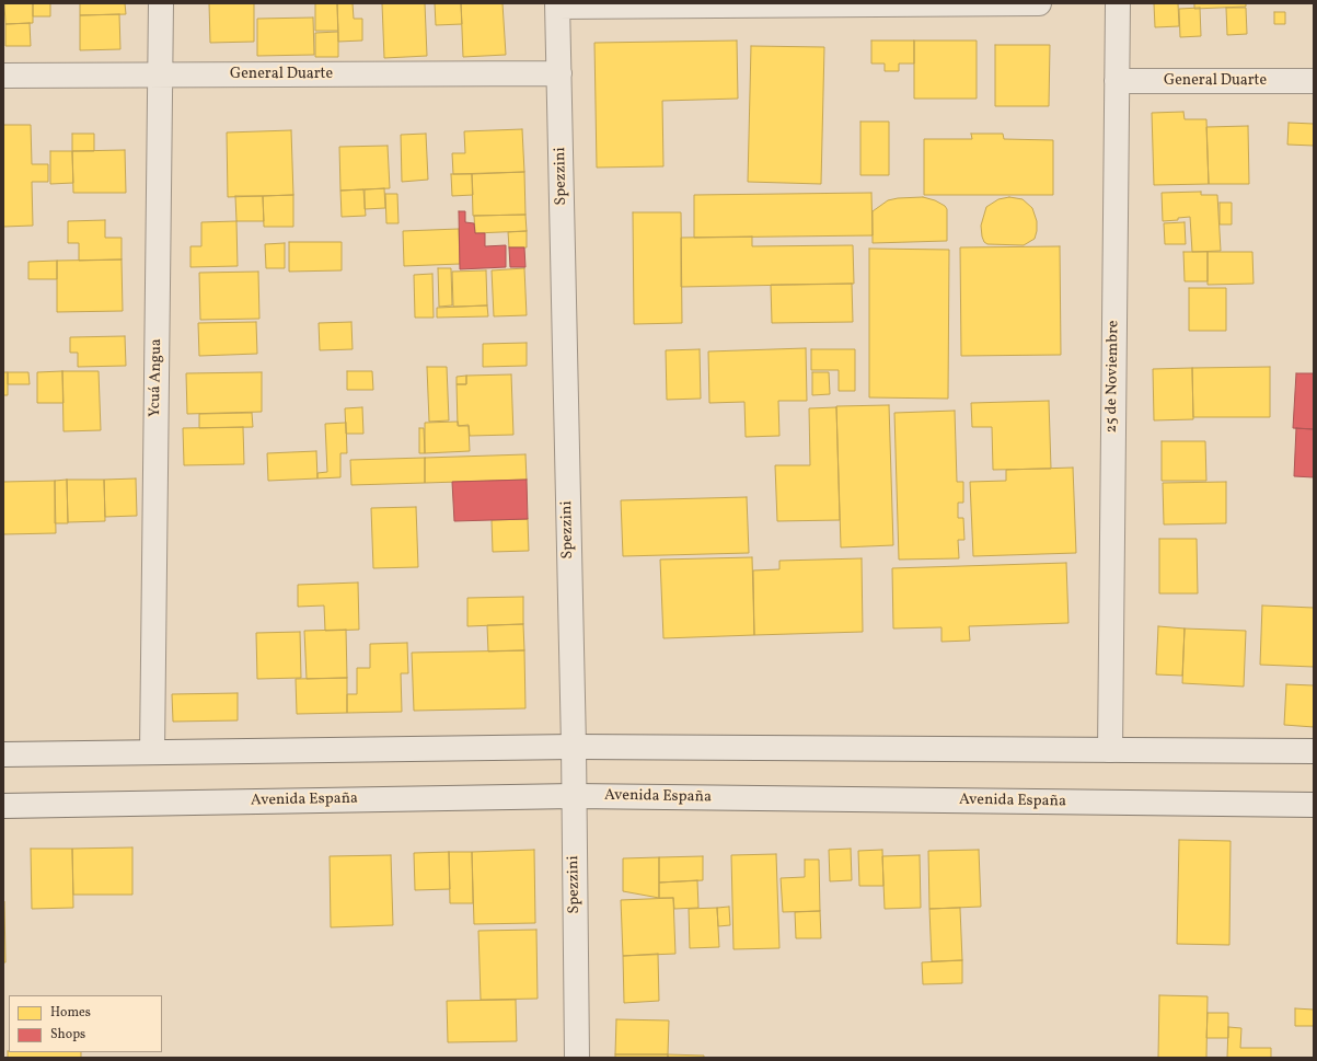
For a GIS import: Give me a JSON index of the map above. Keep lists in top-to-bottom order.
{
  "streets": {
    "street": [
      "General Duarte",
      "Spezzini",
      "25 de Noviembre",
      "Ycuá Angua",
      "Avenida España"
    ]
  },
  "crossings": [
    ["General Duarte", "Spezzini"],
    ["General Duarte", "25 de Noviembre"],
    ["General Duarte", "Ycuá Angua"],
    ["Spezzini", "Avenida España"]
  ],
  "legend": ["Homes", "Shops"]
}
